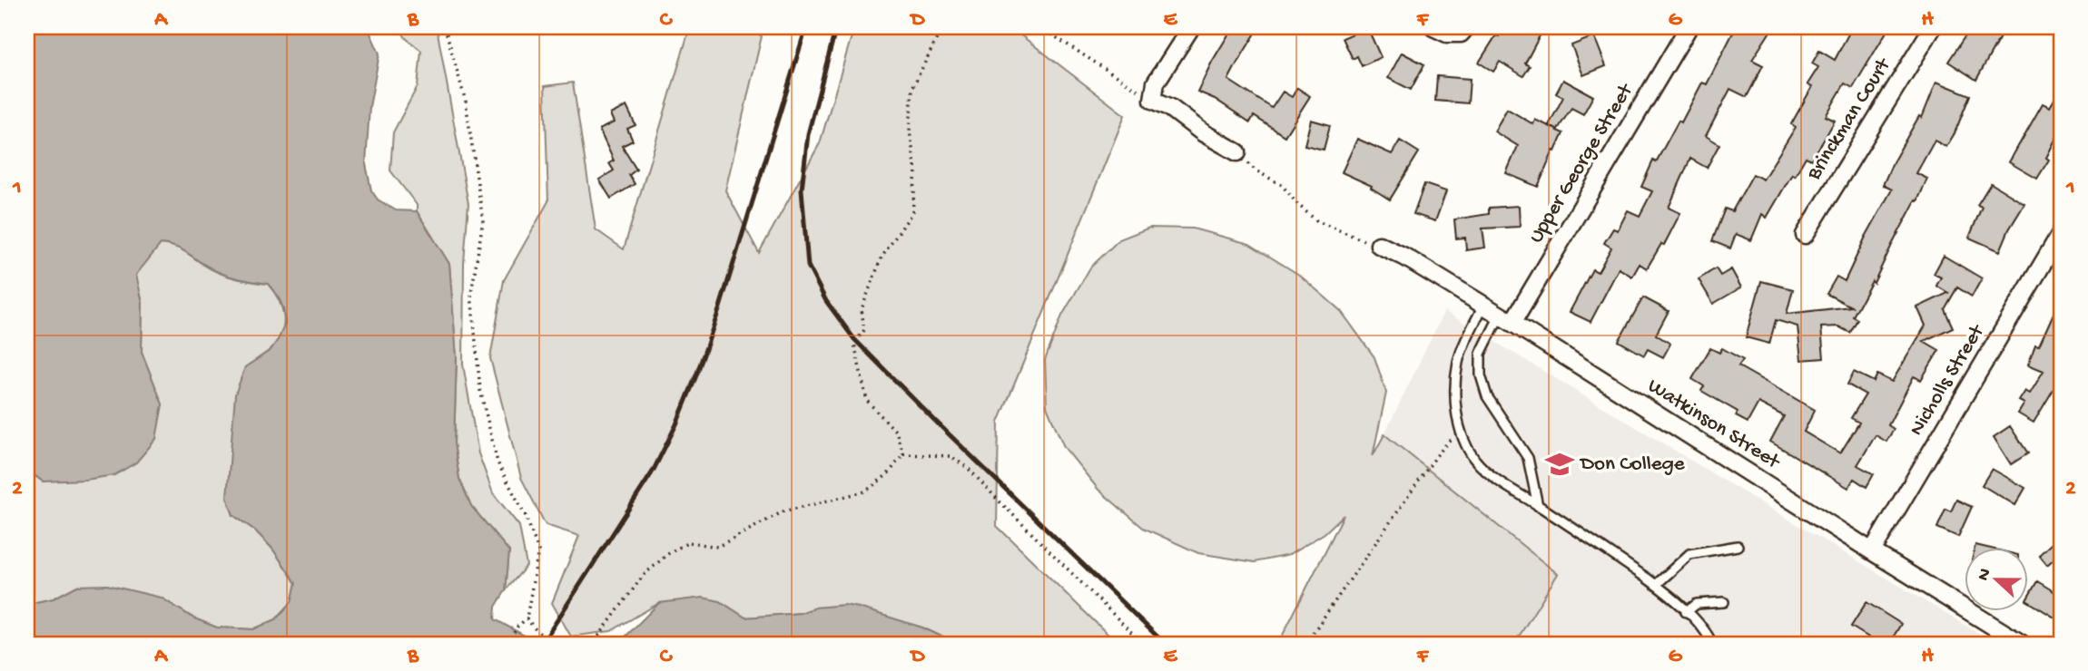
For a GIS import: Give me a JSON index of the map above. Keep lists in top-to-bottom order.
{
  "streets": {
    "street": [
      "Brinckman Court",
      "Upper George Street",
      "Nicholls Street",
      "Watkinson Street"
    ]
  },
  "crossings": [
    ["Upper George Street", "Watkinson Street"],
    ["Nicholls Street", "Watkinson Street"]
  ],
  "places": {
    "school or university": ["Don College"]
  },
  "north": "left",
  "grid": {
    "columns": [
      "A",
      "B",
      "C",
      "D",
      "E",
      "F",
      "G",
      "H"
    ],
    "rows": ["1", "2"]
  }
}
